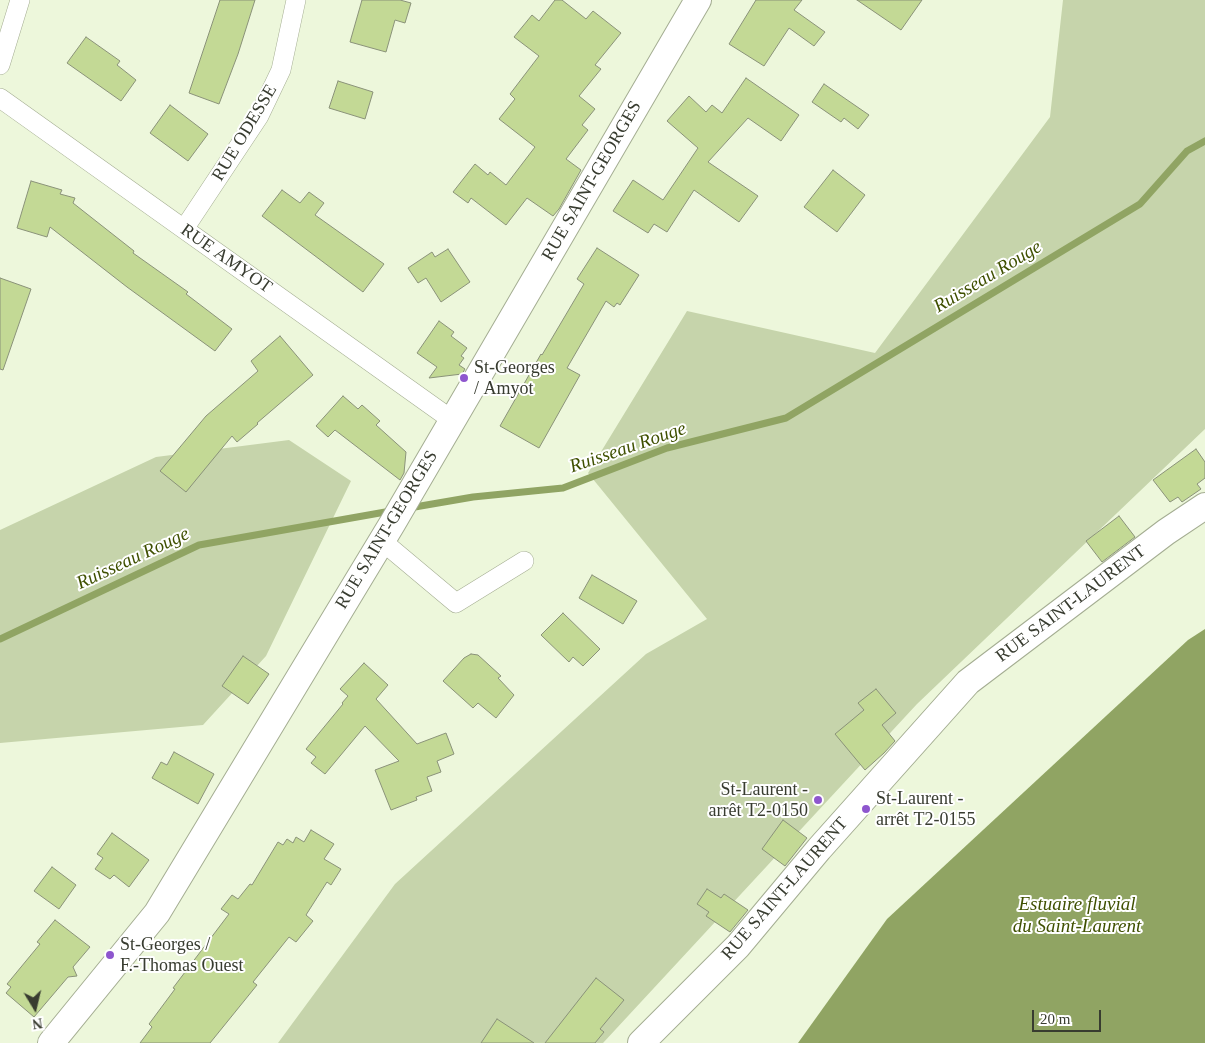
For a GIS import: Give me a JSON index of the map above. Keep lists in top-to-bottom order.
{
  "streets": {
    "street": [
      "RUE ODESSE",
      "RUE SAINT-GEORGES",
      "RUE AMYOT",
      "RUE SAINT-LAURENT"
    ]
  },
  "crossings": [
    ["RUE ODESSE", "RUE AMYOT"],
    ["RUE SAINT-GEORGES", "RUE AMYOT"]
  ],
  "water": ["Ruisseau Rouge", "Estuaire fluvial du Saint-Laurent"],
  "places": [
    "St-Georges / Amyot",
    "St-Laurent - arrêt T2-0150",
    "St-Laurent - arrêt T2-0155",
    "St-Georges / F.-Thomas Ouest"
  ],
  "scale_bar": "20 m",
  "north": "bottom"
}
